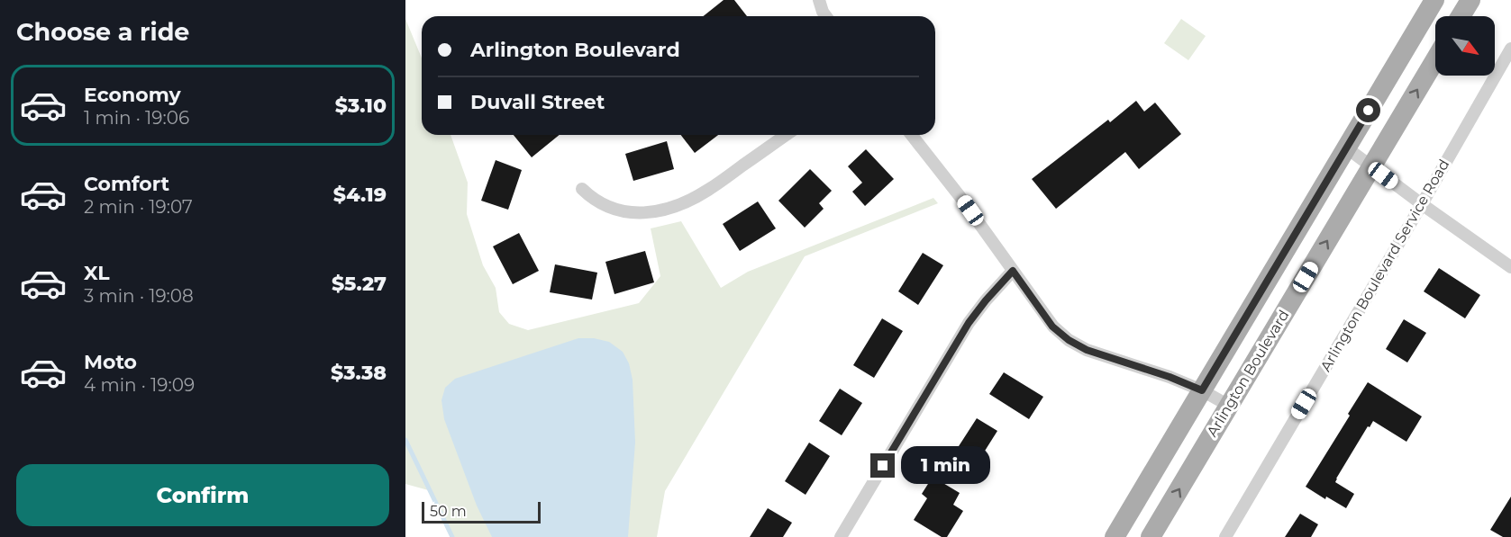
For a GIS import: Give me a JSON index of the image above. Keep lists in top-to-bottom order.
{
  "streets": {
    "main road": ["Arlington Boulevard"],
    "street": ["Arlington Boulevard Service Road"]
  },
  "scale_bar": "50 m",
  "north": "bottom right",
  "page": {
    "heading": "Choose a ride",
    "banner": ["Arlington Boulevard", "Duvall Street"],
    "list": [
      {
        "name": "Economy",
        "note": "1 min · 19:06",
        "value": "$3.10"
      },
      {
        "name": "Comfort",
        "note": "2 min · 19:07",
        "value": "$4.19"
      },
      {
        "name": "XL",
        "note": "3 min · 19:08",
        "value": "$5.27"
      },
      {
        "name": "Moto",
        "note": "4 min · 19:09",
        "value": "$3.38"
      }
    ],
    "bubble": "1 min",
    "buttons": "Confirm",
    "scale": "50 m"
  }
}
